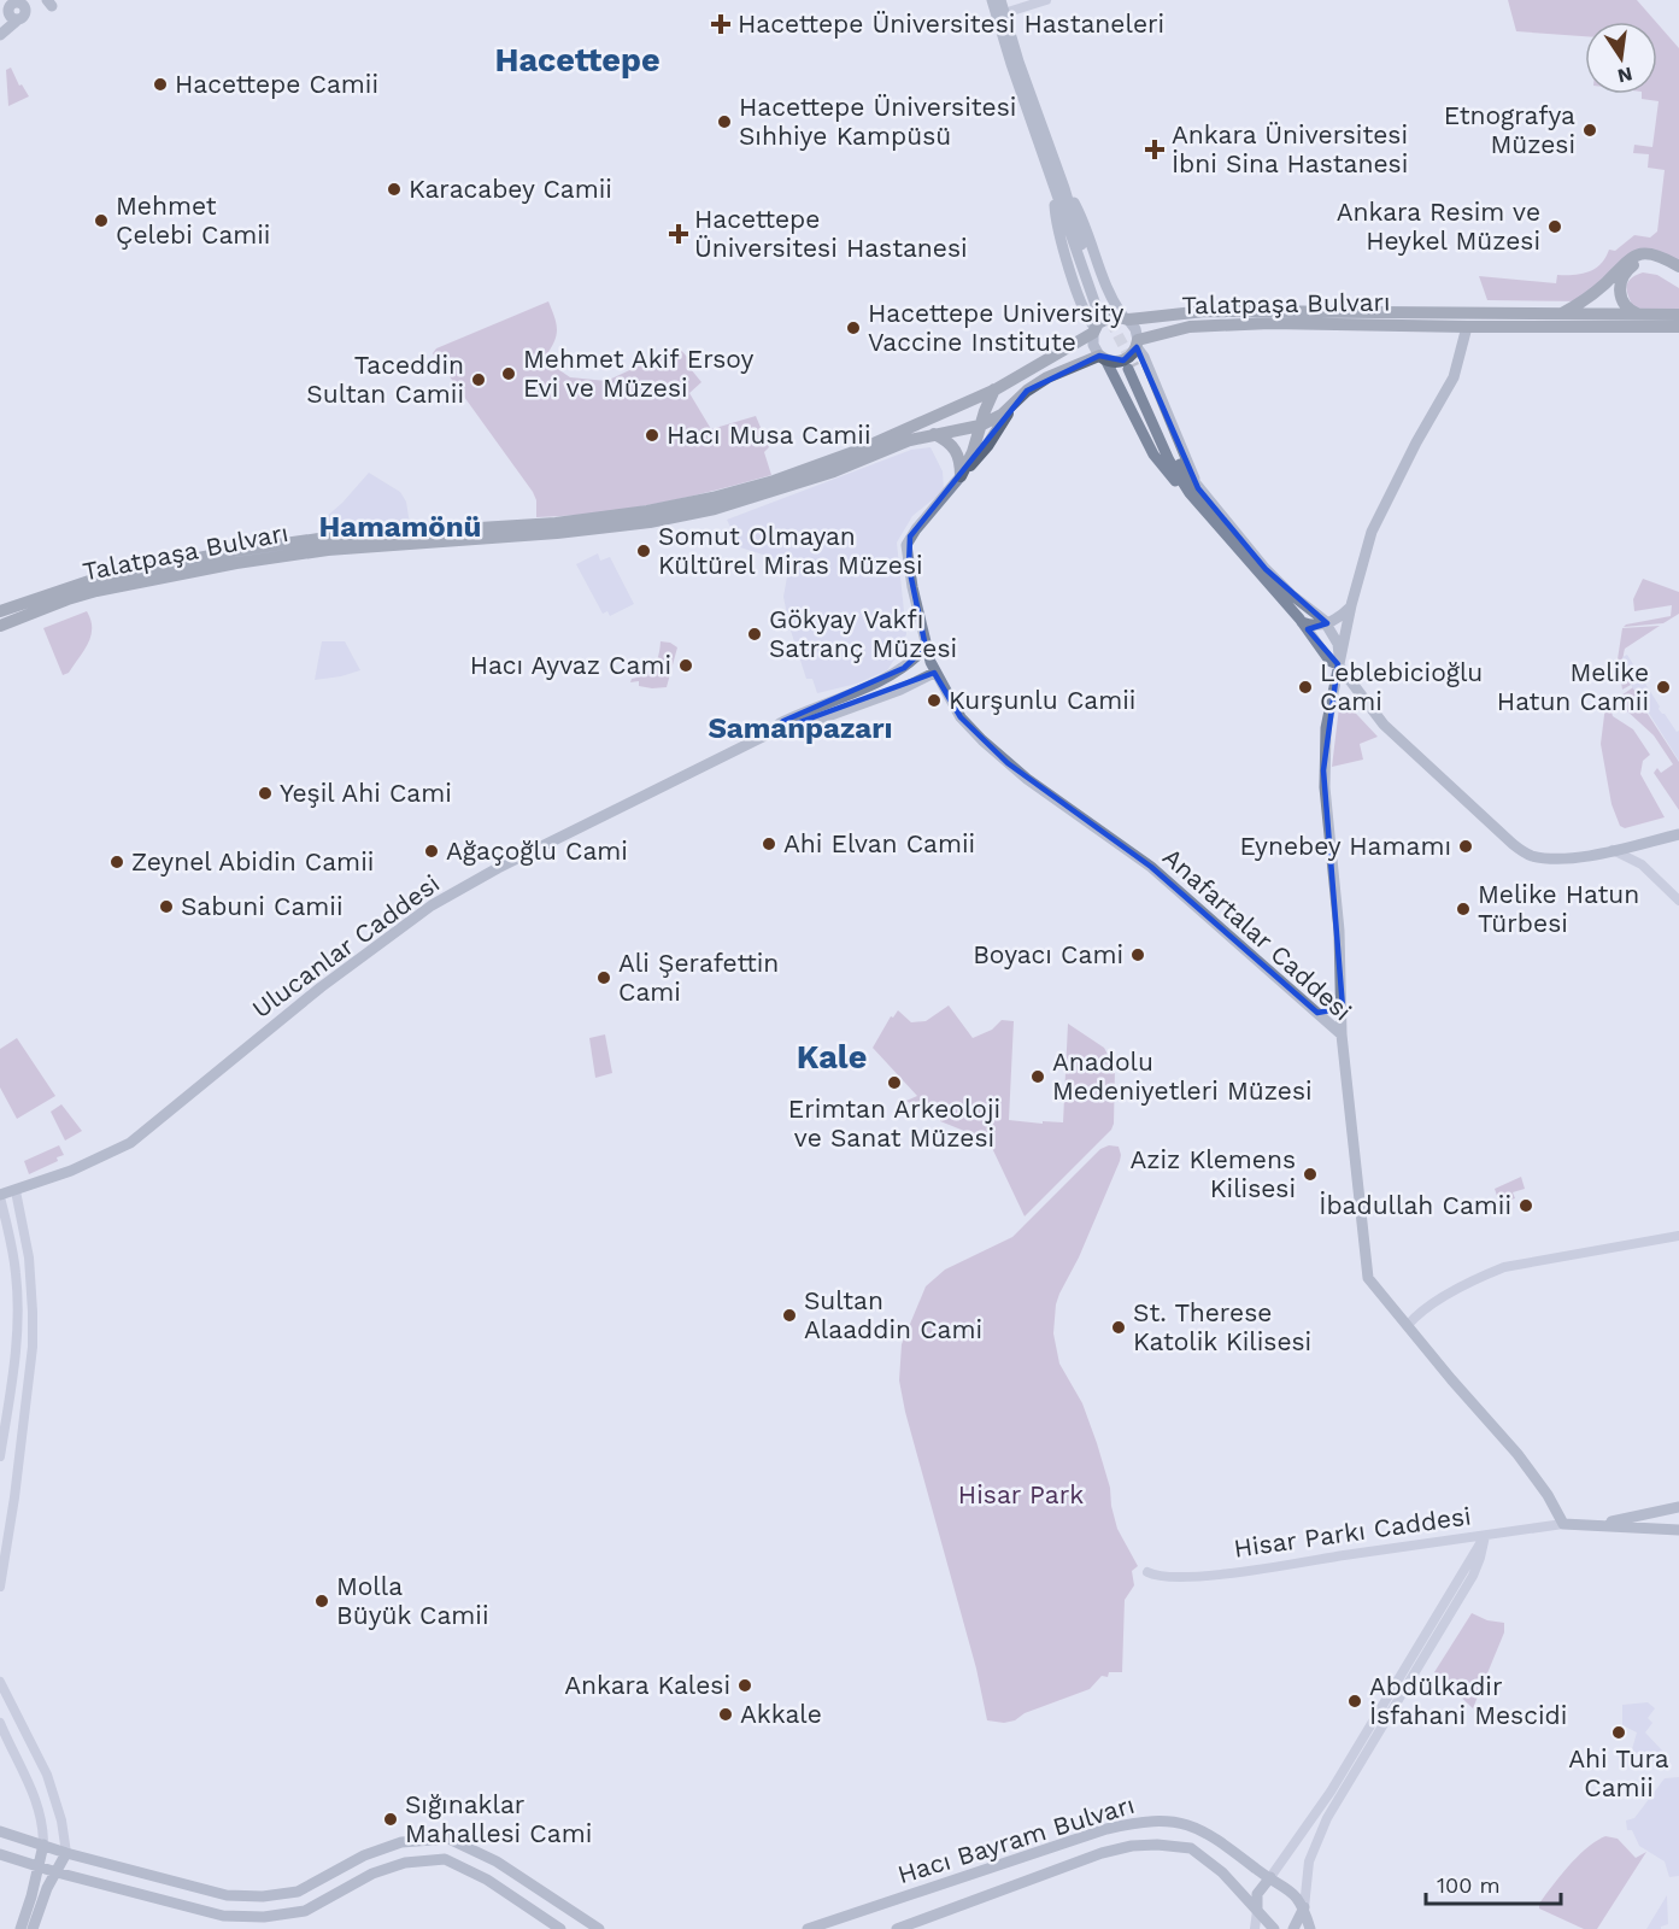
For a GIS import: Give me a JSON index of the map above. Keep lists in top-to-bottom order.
{
  "streets": {
    "main road": [
      "Talatpaşa Bulvarı",
      "Anafartalar Caddesi",
      "Ulucanlar Caddesi",
      "Hacı Bayram Bulvarı"
    ],
    "street": ["Hisar Parkı Caddesi"]
  },
  "crossings": [
    ["Anafartalar Caddesi", "Hisar Parkı Caddesi"]
  ],
  "districts": [
    "Hacettepe",
    "Hamamönü",
    "Samanpazarı",
    "Kale"
  ],
  "parks": ["Hisar Park"],
  "places": {
    "health": ["Hacettepe Üniversitesi Hastaneleri", "Ankara Üniversitesi İbni Sina Hastanesi", "Hacettepe Üniversitesi Hastanesi"],
    "other": [
      "Hacettepe Camii",
      "Hacettepe Üniversitesi Sıhhiye Kampüsü",
      "Etnografya Müzesi",
      "Karacabey Camii",
      "Mehmet Çelebi Camii",
      "Ankara Resim ve Heykel Müzesi",
      "Hacettepe University Vaccine Institute",
      "Mehmet Akif Ersoy Evi ve Müzesi",
      "Taceddin Sultan Camii",
      "Hacı Musa Camii",
      "Somut Olmayan Kültürel Miras Müzesi",
      "Gökyay Vakfı Satranç Müzesi",
      "Hacı Ayvaz Cami",
      "Leblebicioğlu Cami",
      "Melike Hatun Camii",
      "Kurşunlu Camii",
      "Yeşil Ahi Cami",
      "Ahi Elvan Camii",
      "Eynebey Hamamı",
      "Ağaçoğlu Cami",
      "Zeynel Abidin Camii",
      "Sabuni Camii",
      "Melike Hatun Türbesi",
      "Boyacı Cami",
      "Ali Şerafettin Cami",
      "Anadolu Medeniyetleri Müzesi",
      "Erimtan Arkeoloji ve Sanat Müzesi",
      "Aziz Klemens Kilisesi",
      "İbadullah Camii",
      "Sultan Alaaddin Cami",
      "St. Therese Katolik Kilisesi",
      "Molla Büyük Camii",
      "Ankara Kalesi",
      "Abdülkadir İsfahani Mescidi",
      "Akkale",
      "Ahi Tura Camii",
      "Sığınaklar Mahallesi Cami"
    ]
  },
  "scale_bar": "100 m",
  "north": "bottom"
}
